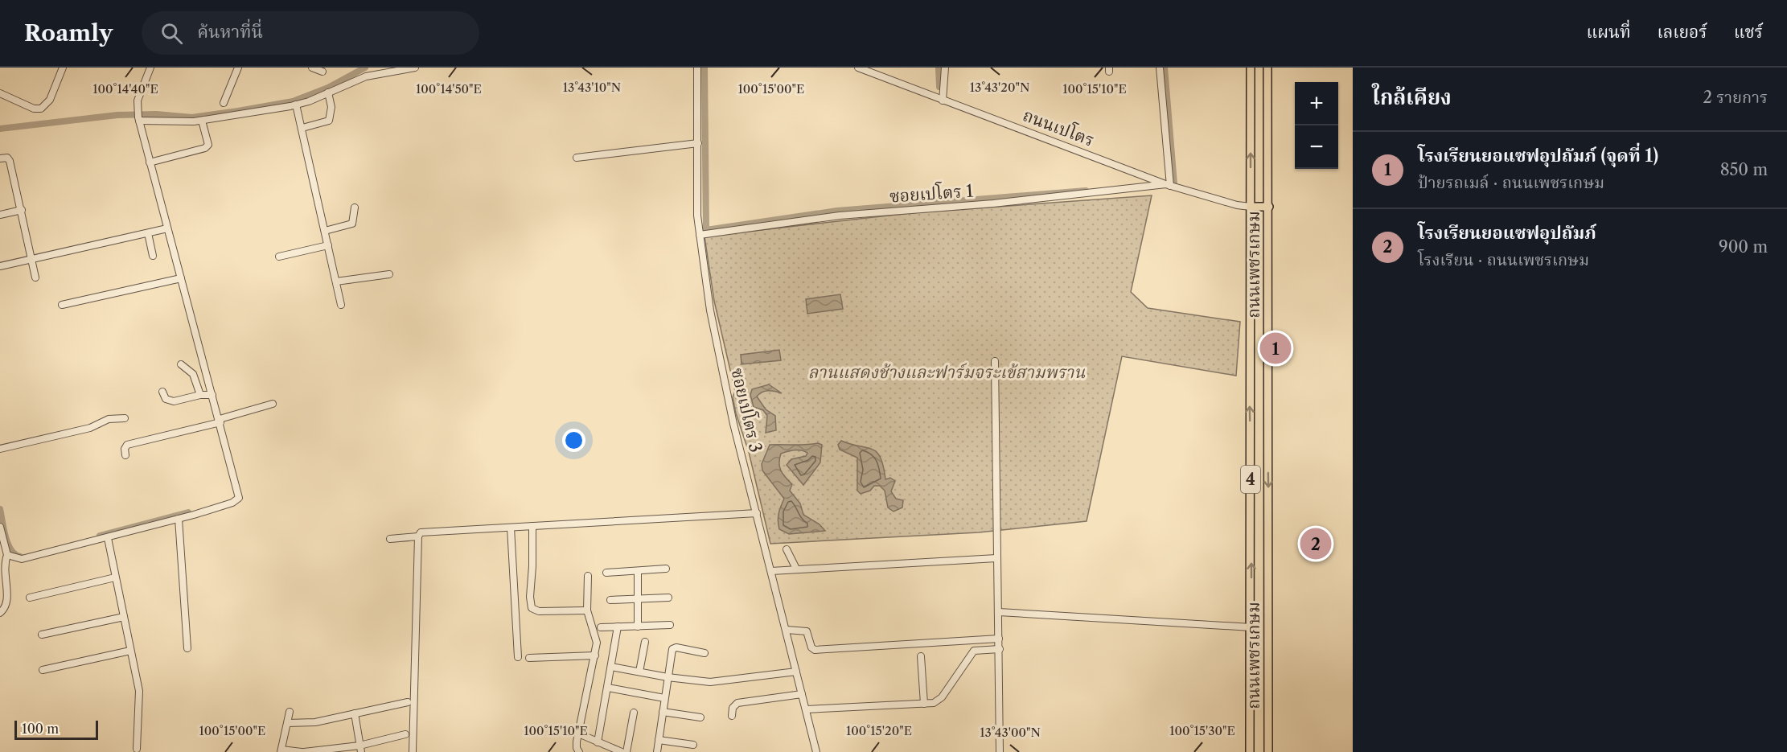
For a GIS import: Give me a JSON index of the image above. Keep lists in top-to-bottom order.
{
  "streets": {
    "main road": ["ถนนเพชรเกษม", "4"],
    "street": ["ถนนเปโตร", "ซอยเปโตร 1", "ซอยเปโตร 3"]
  },
  "crossings": [
    ["ถนนเปโตร", "ซอยเปโตร 1"],
    ["ถนนเปโตร", "ถนนเพชรเกษม"],
    ["ซอยเปโตร 1", "ซอยเปโตร 3"]
  ],
  "parks": ["ลานแสดงช้างและฟาร์มจระเข้สามพราน"],
  "scale_bar": "100 m",
  "page": {
    "header": "Roamly",
    "search": "ค้นหาที่นี่",
    "nav": ["แผนที่", "เลเยอร์", "แชร์"],
    "heading": ["ใกล้เคียง", "2 รายการ"],
    "map_buttons": ["+", "−"],
    "list": [
      {
        "mark": "1",
        "name": "โรงเรียนยอแซฟอุปถัมภ์ (จุดที่ 1)",
        "note": "ป้ายรถเมล์ · ถนนเพชรเกษม",
        "value": "850 m"
      },
      {
        "mark": "2",
        "name": "โรงเรียนยอแซฟอุปถัมภ์",
        "note": "โรงเรียน · ถนนเพชรเกษม",
        "value": "900 m"
      }
    ],
    "pins": ["1", "2"],
    "scale": "100 m"
  },
  "coordinates": [
    "13°43'20\"N",
    "13°43'10\"N",
    "100°14'40\"E",
    "100°15'00\"E",
    "100°15'10\"E",
    "100°14'50\"E",
    "100°15'20\"E",
    "100°15'30\"E",
    "13°43'00\"N"
  ]
}
